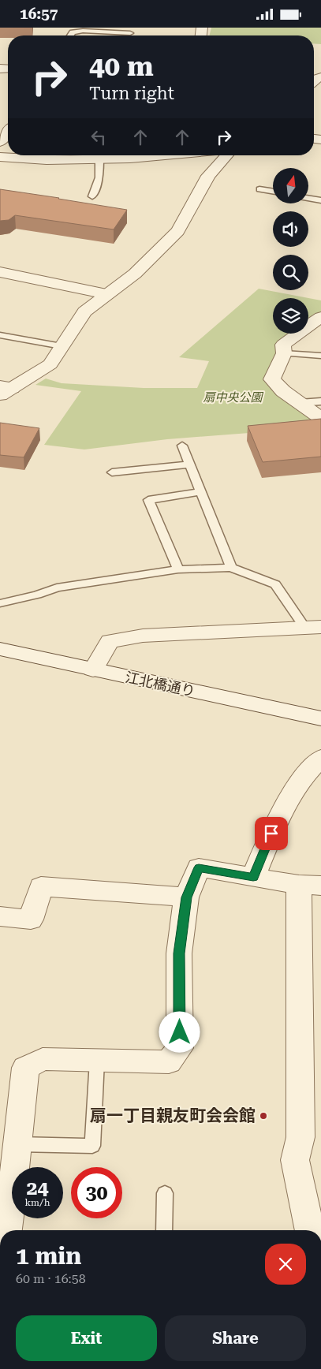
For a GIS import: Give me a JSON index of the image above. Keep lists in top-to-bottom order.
{
  "streets": {
    "street": ["江北橋通り"]
  },
  "parks": ["扇中央公園"],
  "places": ["扇一丁目親友町会会館"],
  "north": "top",
  "page": {
    "status": "16:57",
    "turn": ["40 m", "Turn right"],
    "speed": "24 km/h",
    "limit": "30",
    "heading": ["1 min", "60 m · 16:58"],
    "buttons": ["Exit", "Share"]
  }
}
